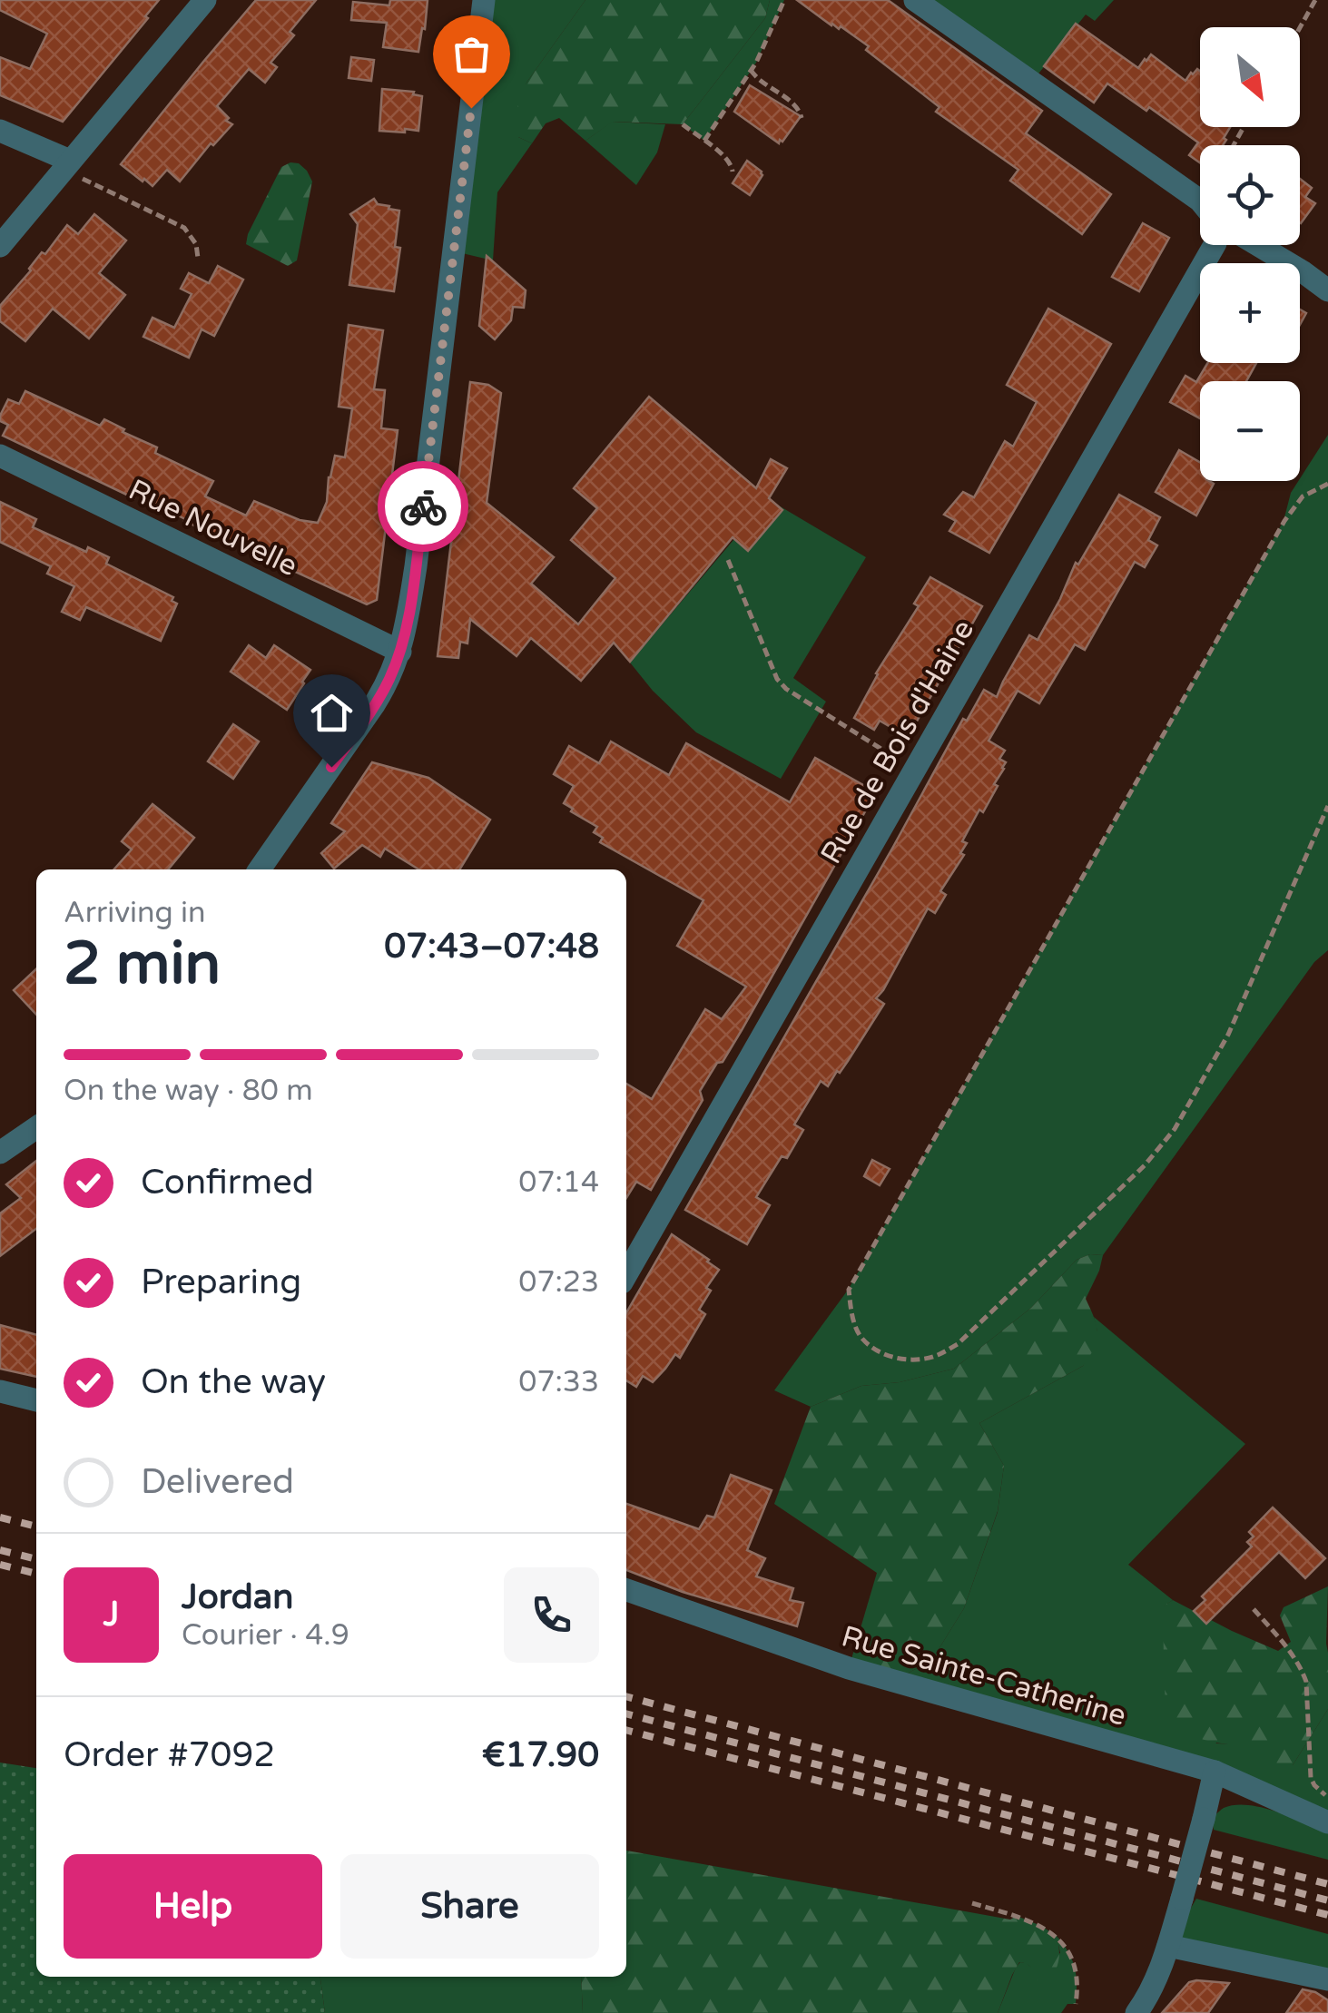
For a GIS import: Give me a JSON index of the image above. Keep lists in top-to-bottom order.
{
  "streets": {
    "street": ["Rue Nouvelle", "Rue de Bois d'Haine", "Rue Sainte-Catherine"]
  },
  "north": "bottom right",
  "page": {
    "map_buttons": ["+", "−"],
    "heading": ["2 min", "Arriving in", "07:43–07:48"],
    "panel": [
      "Jordan",
      "Courier · 4.9",
      "Order #7092",
      "€17.90"
    ],
    "bar": "On the way · 80 m",
    "list": [
      ["Confirmed", "07:14"],
      ["Preparing", "07:23"],
      ["On the way", "07:33"],
      "Delivered"
    ],
    "round": "J",
    "buttons": ["Help", "Share"]
  }
}
